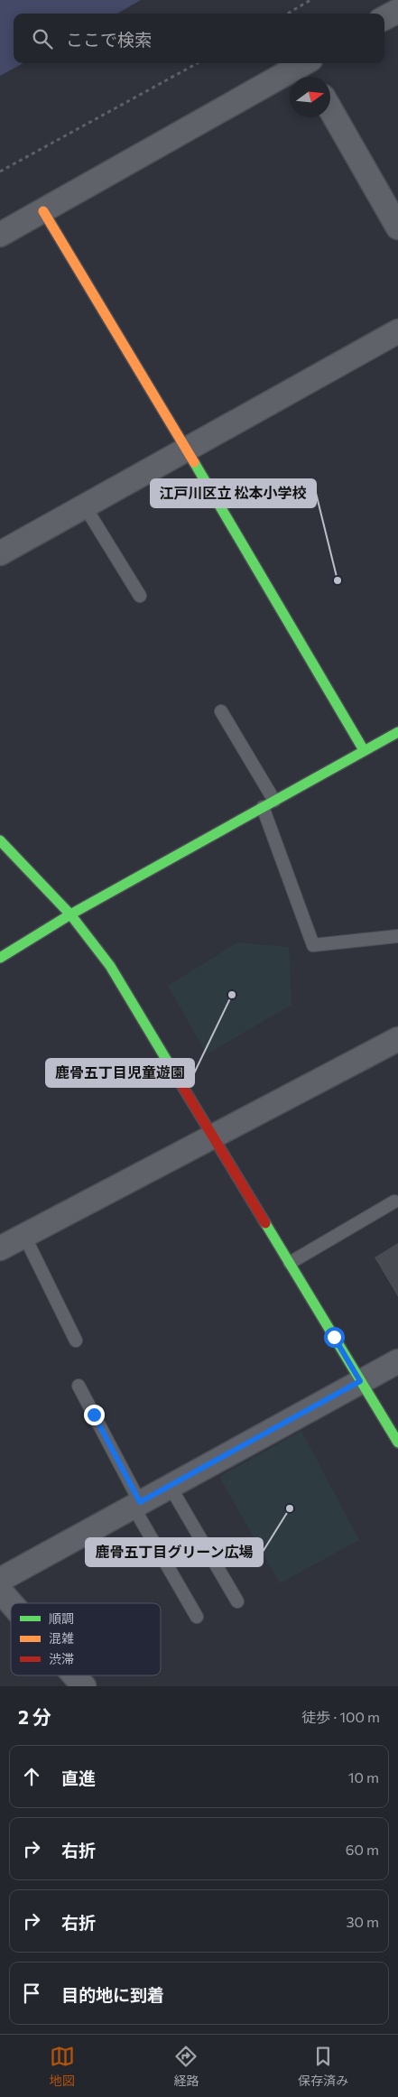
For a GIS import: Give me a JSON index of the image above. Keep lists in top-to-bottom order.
{
  "places": ["江戸川区立 松本小学校", "鹿骨五丁目児童遊園", "鹿骨五丁目グリーン広場"],
  "legend": ["順調", "混雑", "渋滞"],
  "north": "right",
  "page": {
    "search": "ここで検索",
    "heading": ["2 分", "徒歩 · 100 m"],
    "list": [
      ["直進", "10 m"],
      ["右折", "60 m"],
      ["右折", "30 m"],
      "目的地に到着"
    ],
    "nav": ["地図", "経路", "保存済み"]
  }
}
